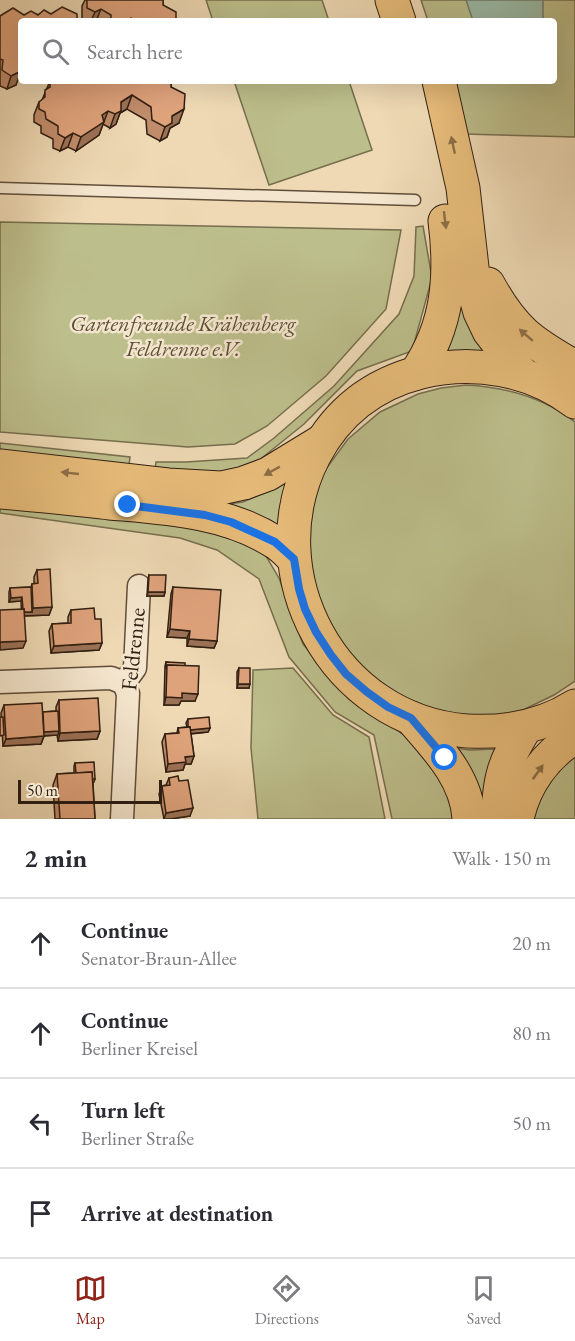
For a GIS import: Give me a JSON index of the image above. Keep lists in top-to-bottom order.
{
  "streets": {
    "street": ["Feldrenne"]
  },
  "parks": ["Gartenfreunde Krähenberg Feldrenne e.V."],
  "scale_bar": "50 m",
  "page": {
    "search": "Search here",
    "scale": "50 m",
    "heading": ["2 min", "Walk · 150 m"],
    "list": [
      ["Continue", "Senator-Braun-Allee", "20 m"],
      ["Continue", "Berliner Kreisel", "80 m"],
      ["Turn left", "Berliner Straße", "50 m"],
      "Arrive at destination"
    ],
    "nav": ["Map", "Directions", "Saved"]
  }
}
